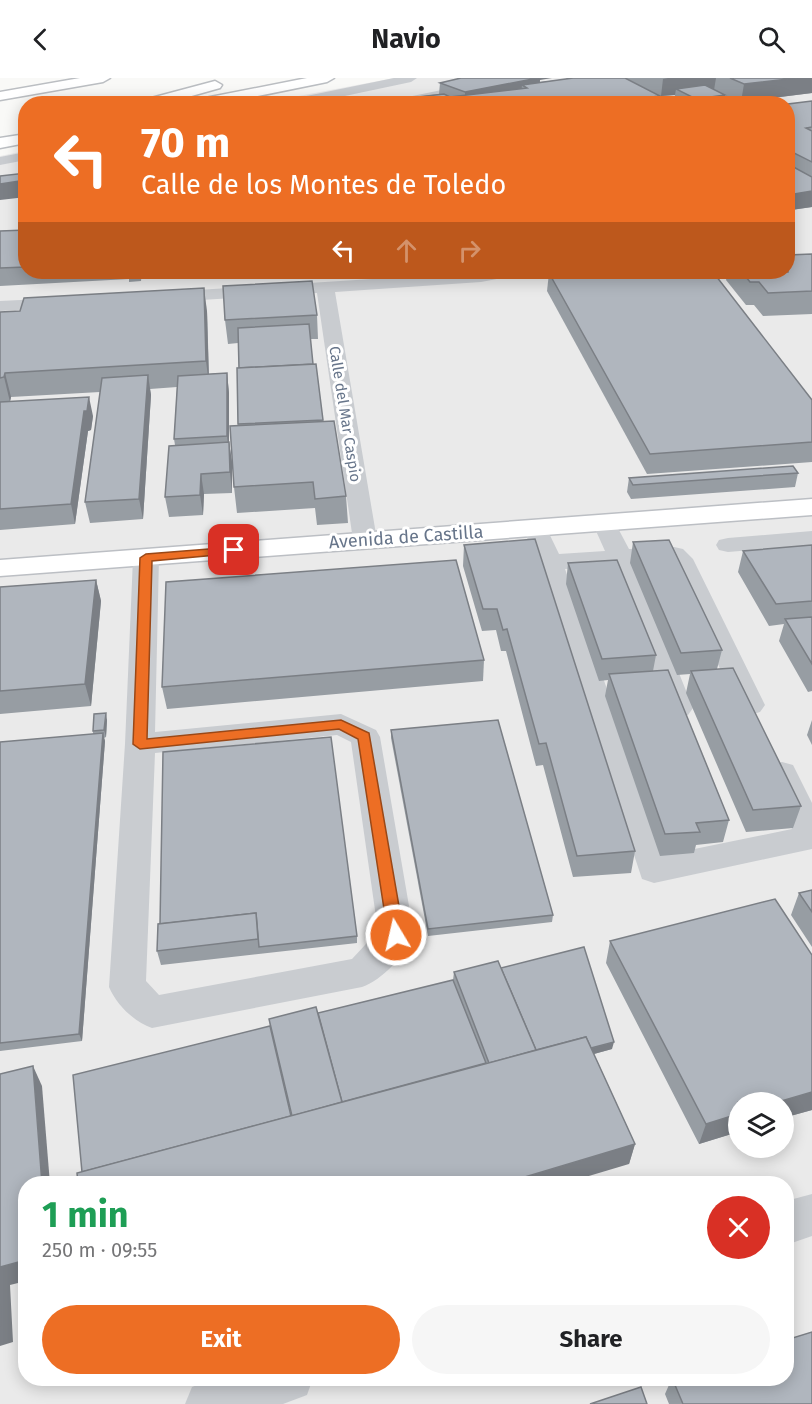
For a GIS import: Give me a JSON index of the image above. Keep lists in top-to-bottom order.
{
  "streets": {
    "main road": ["Avenida de Castilla"],
    "street": ["Calle del Mar Caspio"]
  },
  "crossings": [
    ["Calle del Mar Caspio", "Avenida de Castilla"]
  ],
  "page": {
    "header": "Navio",
    "turn": ["70 m", "Calle de los Montes de Toledo"],
    "heading": ["1 min", "250 m · 09:55"],
    "buttons": ["Exit", "Share"]
  }
}
